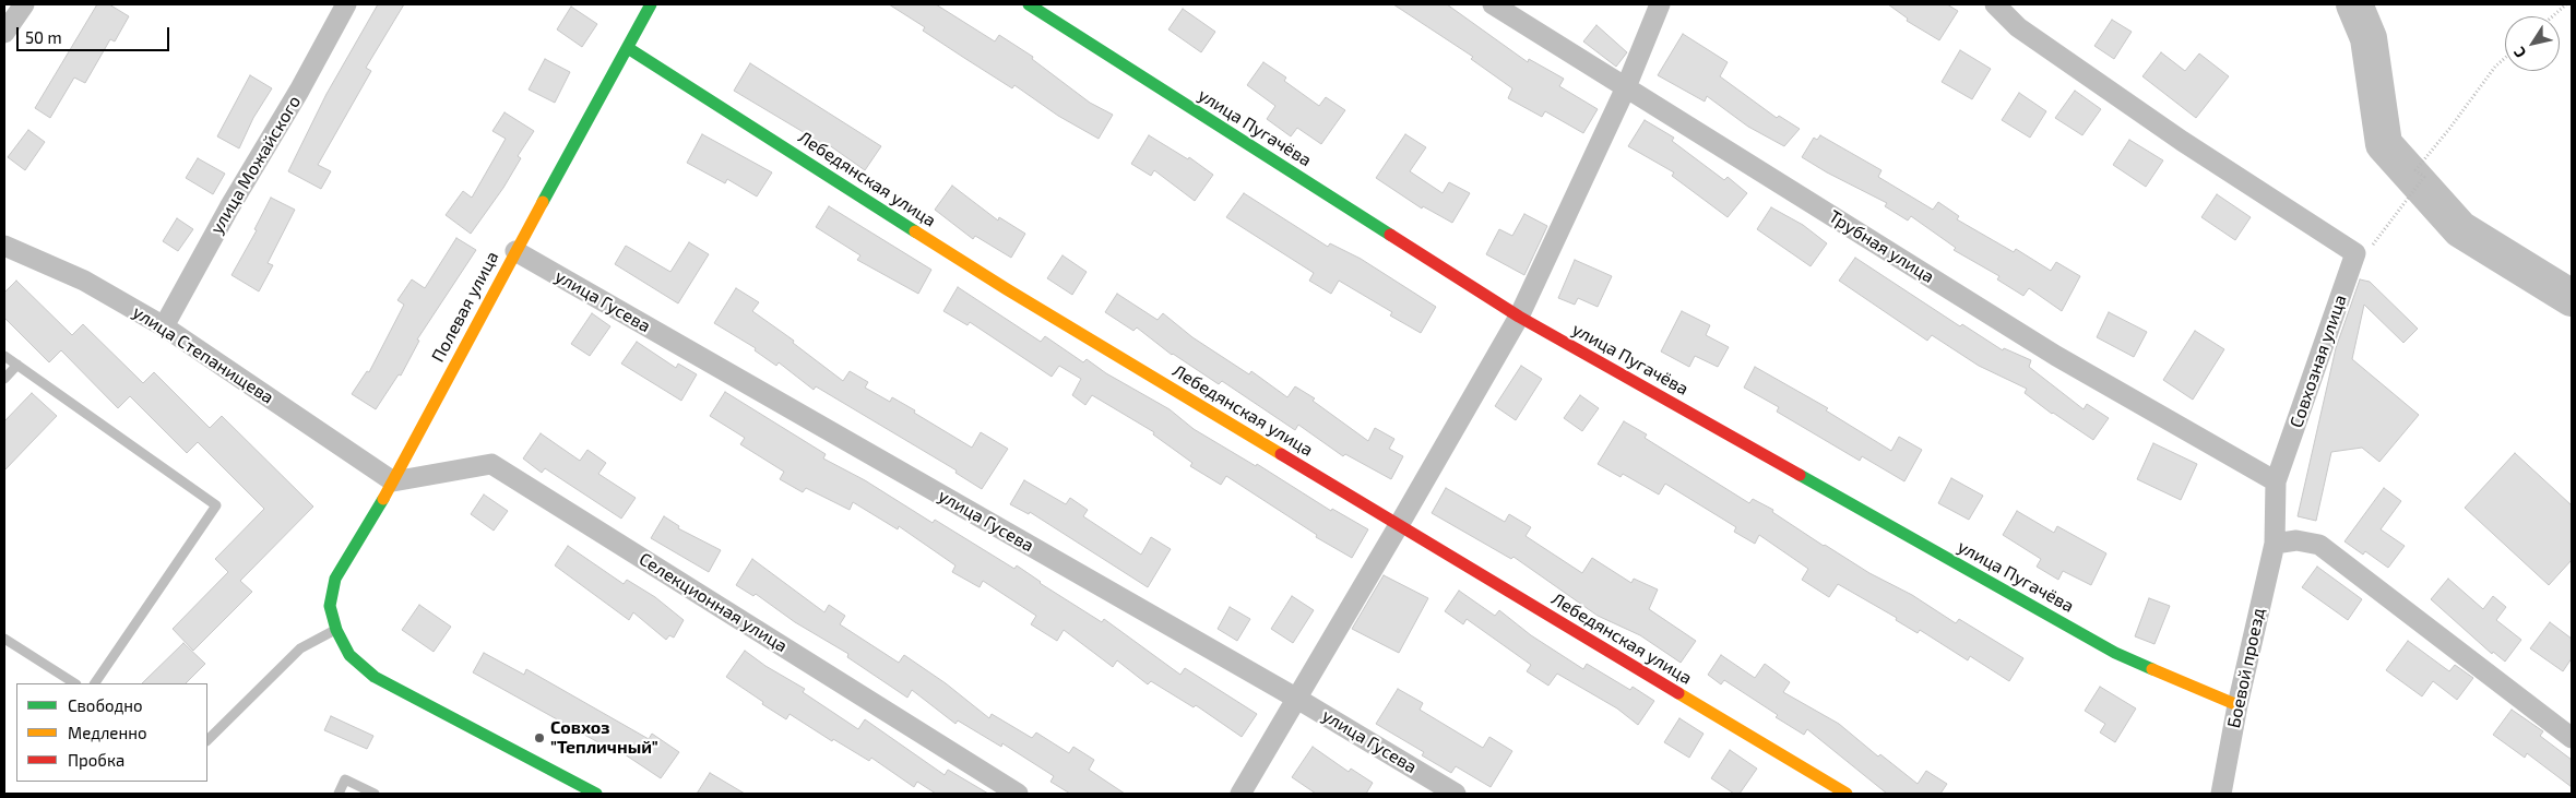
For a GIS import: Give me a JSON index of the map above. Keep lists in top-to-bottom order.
{
  "streets": {
    "street": [
      "улица Пугачёва",
      "улица Можайского",
      "Лебедянская улица",
      "Трубная улица",
      "улица Гусева",
      "Полевая улица",
      "улица Степанищева",
      "Совхозная улица",
      "Селекционная улица",
      "Боевой проезд"
    ]
  },
  "crossings": [
    ["улица Пугачёва", "Боевой проезд"],
    ["улица Можайского", "улица Степанищева"],
    ["Лебедянская улица", "Полевая улица"],
    ["Трубная улица", "Совхозная улица"],
    ["улица Гусева", "Полевая улица"],
    ["Полевая улица", "улица Степанищева"],
    ["Полевая улица", "Селекционная улица"],
    ["улица Степанищева", "Селекционная улица"],
    ["Совхозная улица", "Боевой проезд"]
  ],
  "places": ["Совхоз \"Тепличный\""],
  "legend": ["Свободно", "Медленно", "Пробка"],
  "scale_bar": "50 m",
  "north": "bottom left"
}
